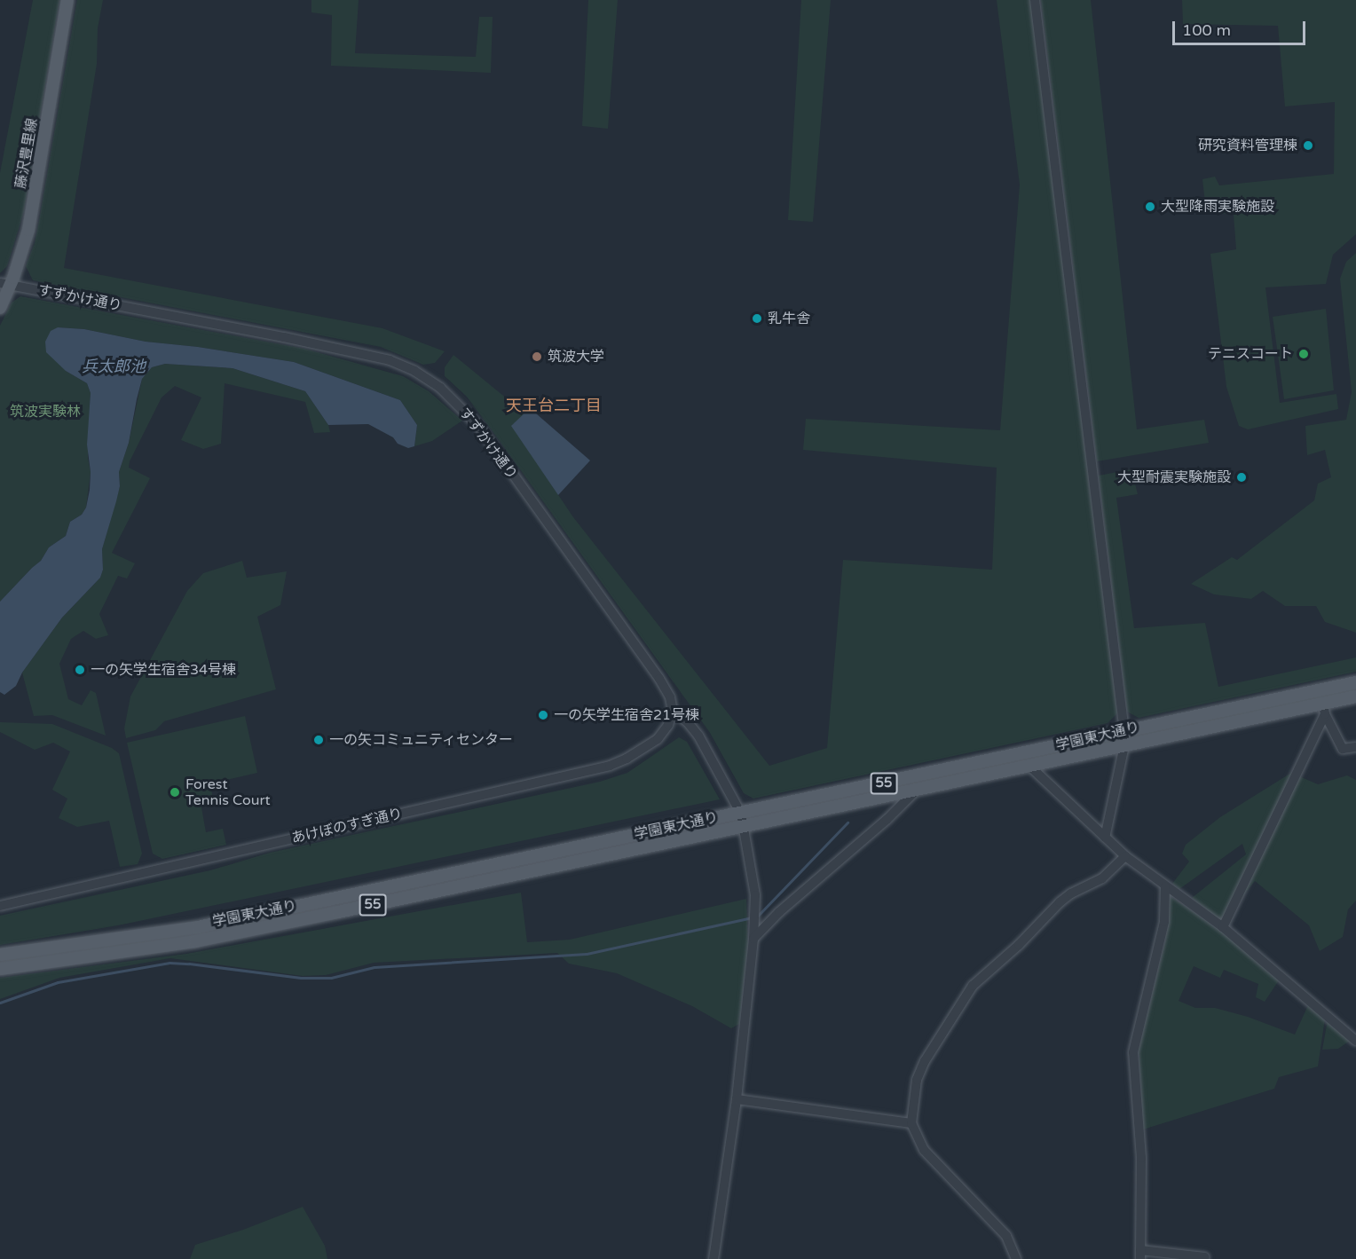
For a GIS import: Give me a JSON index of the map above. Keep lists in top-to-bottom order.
{
  "streets": {
    "main road": ["藤沢豊里線", "学園東大通り", "55"],
    "street": ["すずかけ通り", "あけぼのすぎ通り"]
  },
  "crossings": [
    ["藤沢豊里線", "すずかけ通り"],
    ["すずかけ通り", "あけぼのすぎ通り"]
  ],
  "districts": ["天王台二丁目"],
  "water": ["兵太郎池"],
  "parks": ["筑波実験林"],
  "places": [
    "研究資料管理棟",
    "大型降雨実験施設",
    "乳牛舎",
    "テニスコート",
    "筑波大学",
    "大型耐震実験施設",
    "一の矢学生宿舎34号棟",
    "一の矢学生宿舎21号棟",
    "一の矢コミュニティセンター",
    "Forest Tennis Court"
  ],
  "scale_bar": "100 m"
}
